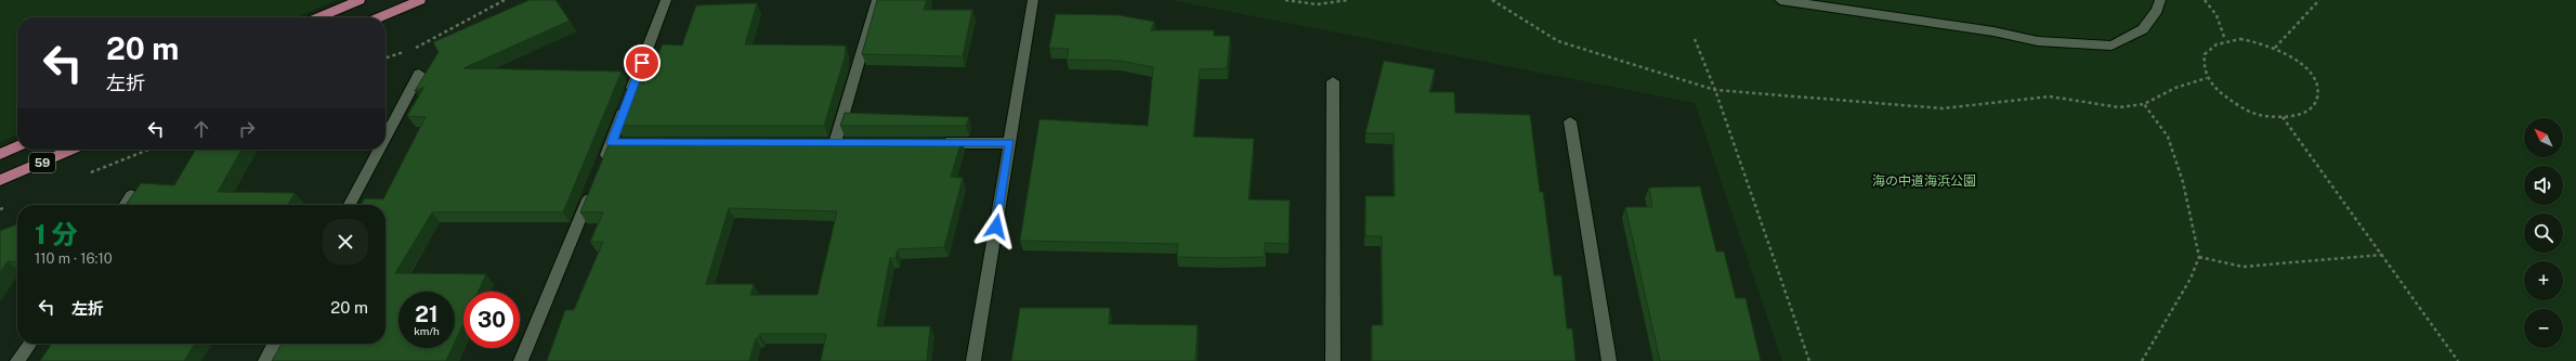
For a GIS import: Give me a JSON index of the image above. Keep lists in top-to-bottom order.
{
  "streets": {
    "main road": ["59"]
  },
  "parks": ["海の中道海浜公園"],
  "north": "top left",
  "page": {
    "turn": ["20 m", "左折"],
    "map_buttons": ["+", "−"],
    "heading": ["1 分", "110 m · 16:10"],
    "list": [
      {
        "name": "左折",
        "value": "20 m"
      }
    ],
    "speed": "21 km/h",
    "limit": "30"
  }
}
